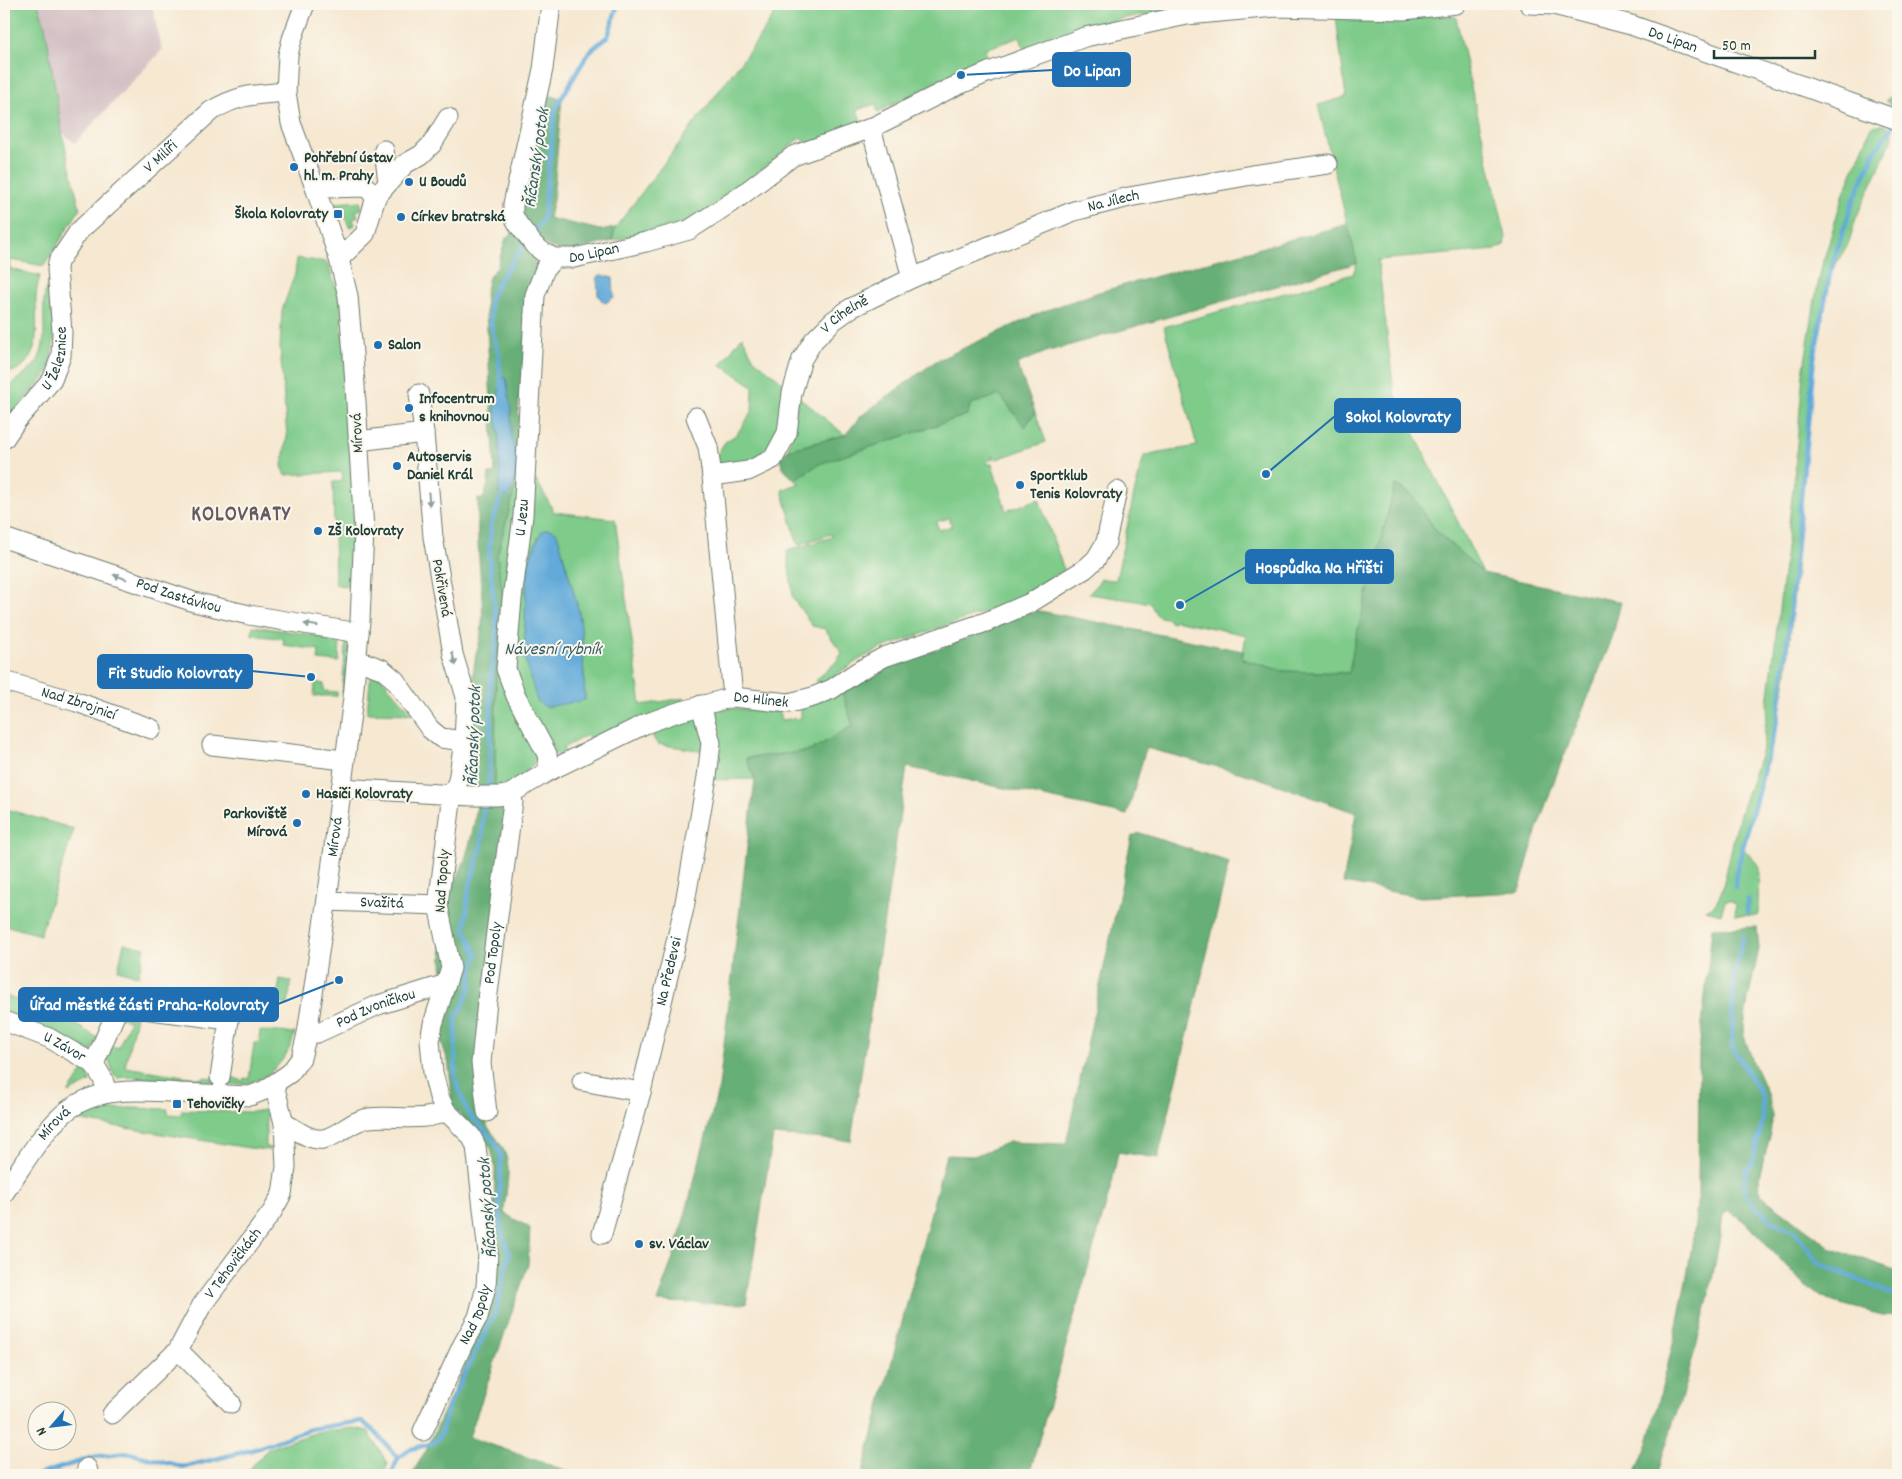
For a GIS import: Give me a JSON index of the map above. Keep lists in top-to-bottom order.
{
  "streets": {
    "street": [
      "Do Lipan",
      "V Milíři",
      "Na Jílech",
      "V Cihelně",
      "U Železnice",
      "Mírová",
      "U Jezu",
      "Pokřivená",
      "Pod Zastávkou",
      "Do Hlinek",
      "Nad Zbrojnicí",
      "Nad Topoly",
      "Svažitá",
      "Pod Topoly",
      "Na Předevsi",
      "Pod Zvoničkou",
      "U Závor",
      "V Tehovičkách"
    ]
  },
  "crossings": [
    ["Do Lipan", "U Jezu"],
    ["V Milíři", "U Železnice"],
    ["V Milíři", "Mírová"],
    ["Na Jílech", "V Cihelně"],
    ["Mírová", "Pod Zastávkou"],
    ["Mírová", "Svažitá"],
    ["Mírová", "Pod Zvoničkou"],
    ["Mírová", "U Závor"],
    ["Mírová", "V Tehovičkách"],
    ["U Jezu", "Do Hlinek"],
    ["Pokřivená", "Nad Topoly"],
    ["Do Hlinek", "Pod Topoly"],
    ["Do Hlinek", "Na Předevsi"],
    ["Nad Topoly", "Svažitá"],
    ["Nad Topoly", "Pod Zvoničkou"]
  ],
  "one_way": ["Pokřivená"],
  "districts": ["KOLOVRATY"],
  "water": ["Říčanský potok", "Návesní rybník"],
  "places": {
    "other": [
      "Do Lipan",
      "Pohřební ústav hl. m. Prahy",
      "U Boudů",
      "Církev bratrská",
      "Salon",
      "Infocentrum s knihovnou",
      "Autoservis Daniel Král",
      "Sokol Kolovraty",
      "Sportklub Tenis Kolovraty",
      "ZŠ Kolovraty",
      "Hospůdka Na Hřišti",
      "Fit Studio Kolovraty",
      "Hasiči Kolovraty",
      "Parkoviště Mírová",
      "Úřad městké části Praha-Kolovraty",
      "sv. Václav"
    ],
    "transit": ["Škola Kolovraty", "Tehovičky"]
  },
  "scale_bar": "50 m",
  "north": "bottom left"
}
